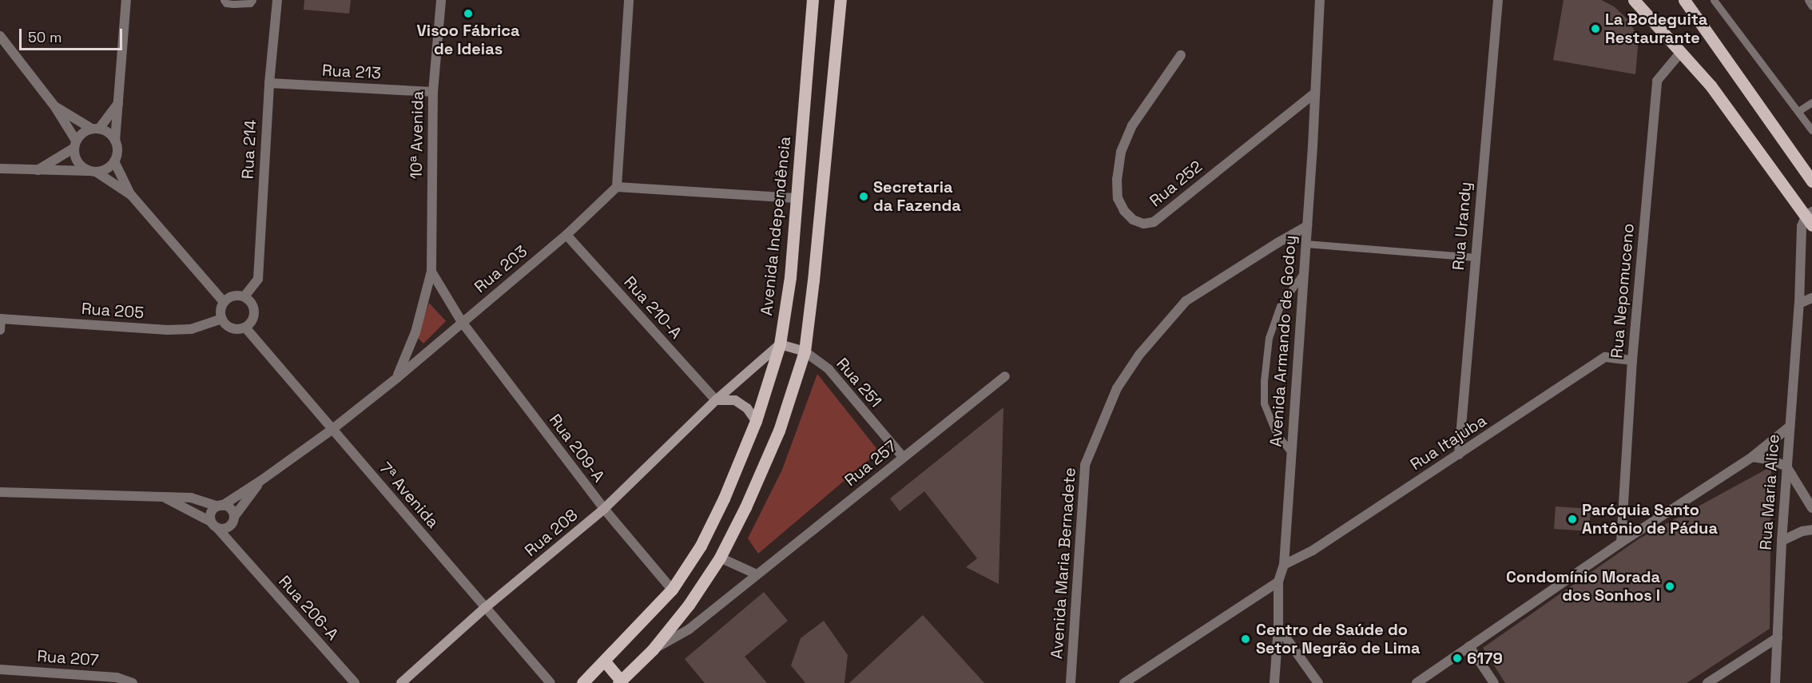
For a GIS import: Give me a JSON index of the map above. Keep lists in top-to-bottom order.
{
  "streets": {
    "main road": ["Avenida Independência"],
    "street": [
      "Rua 213",
      "10ª Avenida",
      "Rua 214",
      "Rua 252",
      "Rua Urandy",
      "Rua 203",
      "Rua Nepomuceno",
      "Rua 210-A",
      "Rua 205",
      "Avenida Armando de Godoy",
      "Rua 251",
      "Rua Itajuba",
      "Rua 209-A",
      "Rua 257",
      "Rua Maria Alice",
      "7ª Avenida",
      "Rua 208",
      "Avenida Maria Bernadete",
      "Rua 206-A",
      "Rua 207"
    ]
  },
  "crossings": [
    ["Rua 213", "10ª Avenida"],
    ["Rua 213", "Rua 214"],
    ["10ª Avenida", "Rua 203"],
    ["Rua 214", "Rua 205"],
    ["Rua 214", "7ª Avenida"],
    ["Rua 252", "Avenida Armando de Godoy"],
    ["Avenida Independência", "Rua 251"],
    ["Avenida Independência", "Rua 209-A"],
    ["Avenida Independência", "Rua 208"],
    ["Rua Urandy", "Rua Itajuba"],
    ["Rua 203", "Rua 210-A"],
    ["Rua 203", "Rua 209-A"],
    ["Rua 203", "7ª Avenida"],
    ["Rua 203", "Rua 206-A"],
    ["Rua Nepomuceno", "Rua Itajuba"],
    ["Rua 210-A", "Rua 208"],
    ["Rua 205", "7ª Avenida"],
    ["Avenida Armando de Godoy", "Rua Itajuba"],
    ["Avenida Armando de Godoy", "Avenida Maria Bernadete"],
    ["Rua 251", "Rua 257"],
    ["Rua 251", "Rua 208"],
    ["Rua 209-A", "Rua 208"],
    ["7ª Avenida", "Rua 208"]
  ],
  "places": [
    "Visoo Fábrica de Ideias",
    "La Bodeguita Restaurante",
    "Secretaria da Fazenda",
    "Paróquia Santo Antônio de Pádua",
    "Condomínio Morada dos Sonhos I",
    "Centro de Saúde do Setor Negrão de Lima",
    "6179"
  ],
  "scale_bar": "50 m"
}
